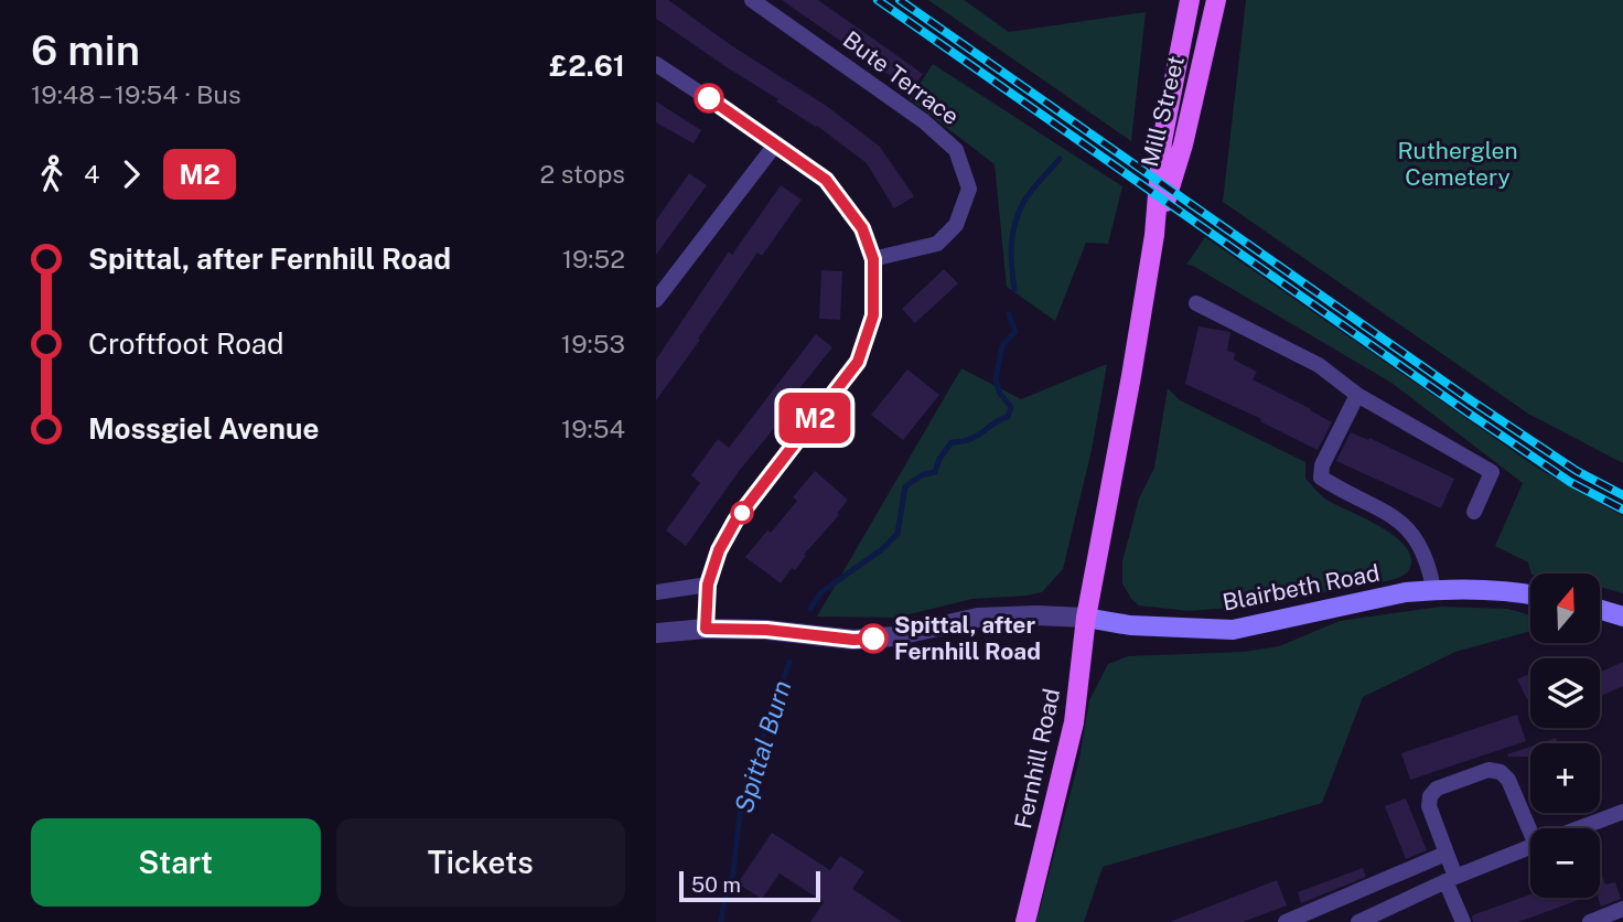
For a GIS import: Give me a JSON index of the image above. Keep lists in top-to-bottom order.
{
  "streets": {
    "main road": ["Mill Street", "Blairbeth Road", "Fernhill Road"],
    "street": ["Bute Terrace"]
  },
  "crossings": [
    ["Mill Street", "Fernhill Road"],
    ["Blairbeth Road", "Fernhill Road"]
  ],
  "water": ["Spittal Burn"],
  "parks": ["Rutherglen Cemetery"],
  "places": ["Spittal, after Fernhill Road"],
  "lines": ["bus line M2"],
  "scale_bar": "50 m",
  "north": "top",
  "page": {
    "heading": ["6 min", "19:48 – 19:54 · Bus", "£2.61"],
    "on_map": "M2",
    "legs": ["4", "M2", "2 stops"],
    "list": [
      {
        "name": "Spittal, after Fernhill Road",
        "value": "19:52"
      },
      {
        "name": "Croftfoot Road",
        "value": "19:53"
      },
      {
        "name": "Mossgiel Avenue",
        "value": "19:54"
      }
    ],
    "map_buttons": ["+", "−"],
    "buttons": ["Start", "Tickets"],
    "scale": "50 m"
  }
}
